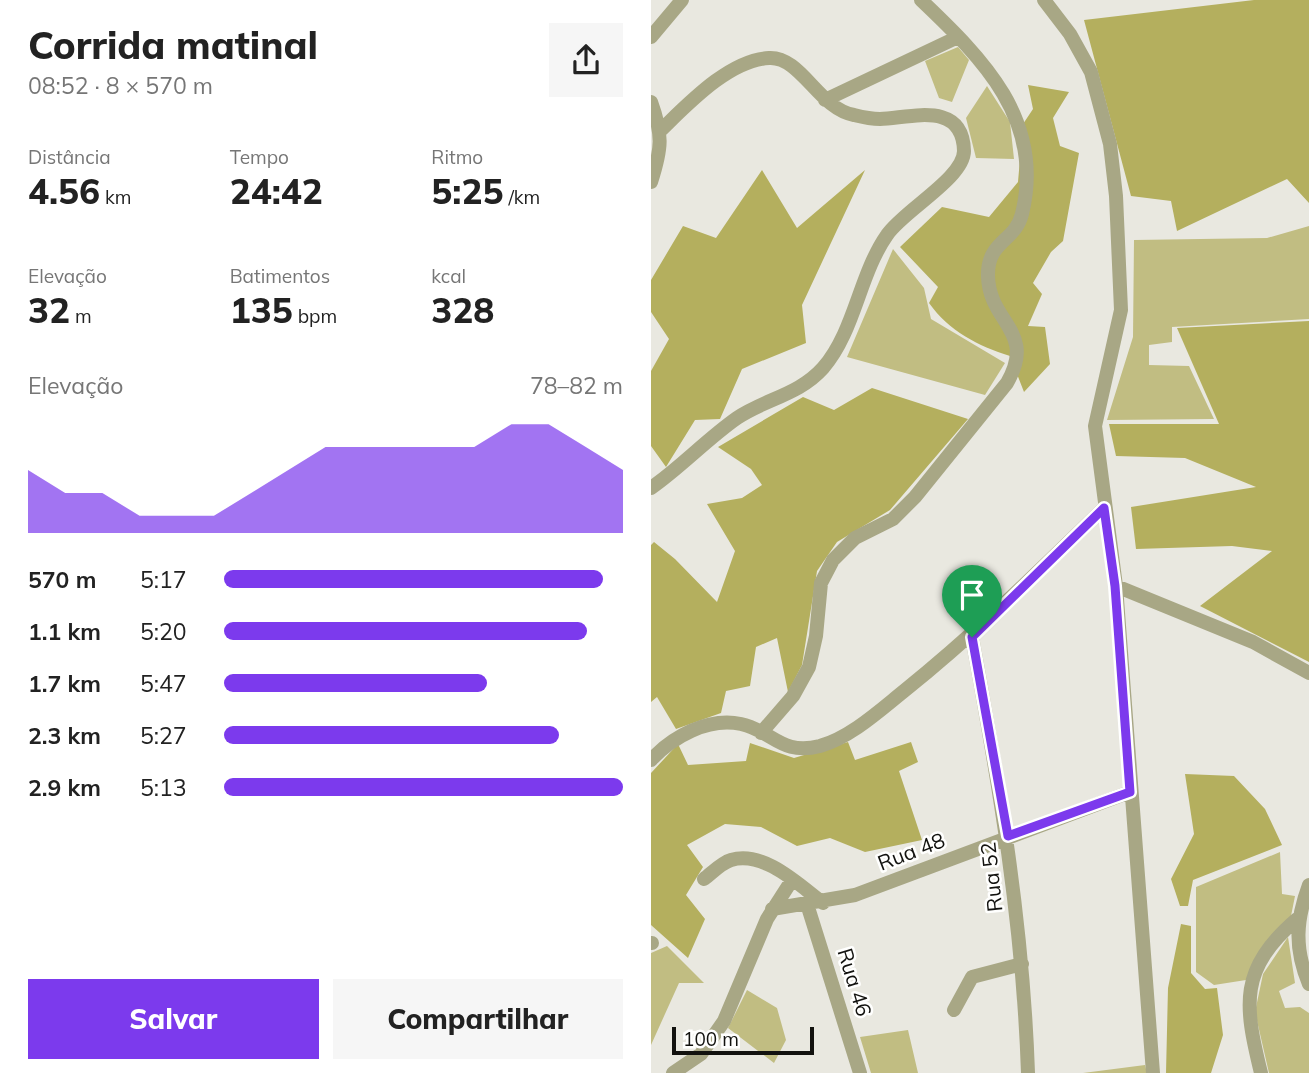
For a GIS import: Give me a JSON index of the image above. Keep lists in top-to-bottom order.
{
  "streets": {
    "street": ["Rua 48", "Rua 52", "Rua 46"]
  },
  "crossings": [
    ["Rua 48", "Rua 52"],
    ["Rua 48", "Rua 46"]
  ],
  "scale_bar": "100 m",
  "page": {
    "heading": ["Corrida matinal", "08:52 · 8 × 570 m"],
    "stats": [
      ["Distância", "4.56 km"],
      ["Tempo", "24:42"],
      ["Ritmo", "5:25 /km"],
      ["Elevação", "32 m"],
      ["Batimentos", "135 bpm"],
      ["kcal", "328"]
    ],
    "chart": ["Elevação", "78–82 m"],
    "list": [
      {
        "name": "570 m",
        "note": "5:17"
      },
      {
        "name": "1.1 km",
        "note": "5:20"
      },
      {
        "name": "1.7 km",
        "note": "5:47"
      },
      {
        "name": "2.3 km",
        "note": "5:27"
      },
      {
        "name": "2.9 km",
        "note": "5:13"
      }
    ],
    "buttons": ["Salvar", "Compartilhar"],
    "scale": "100 m"
  }
}
